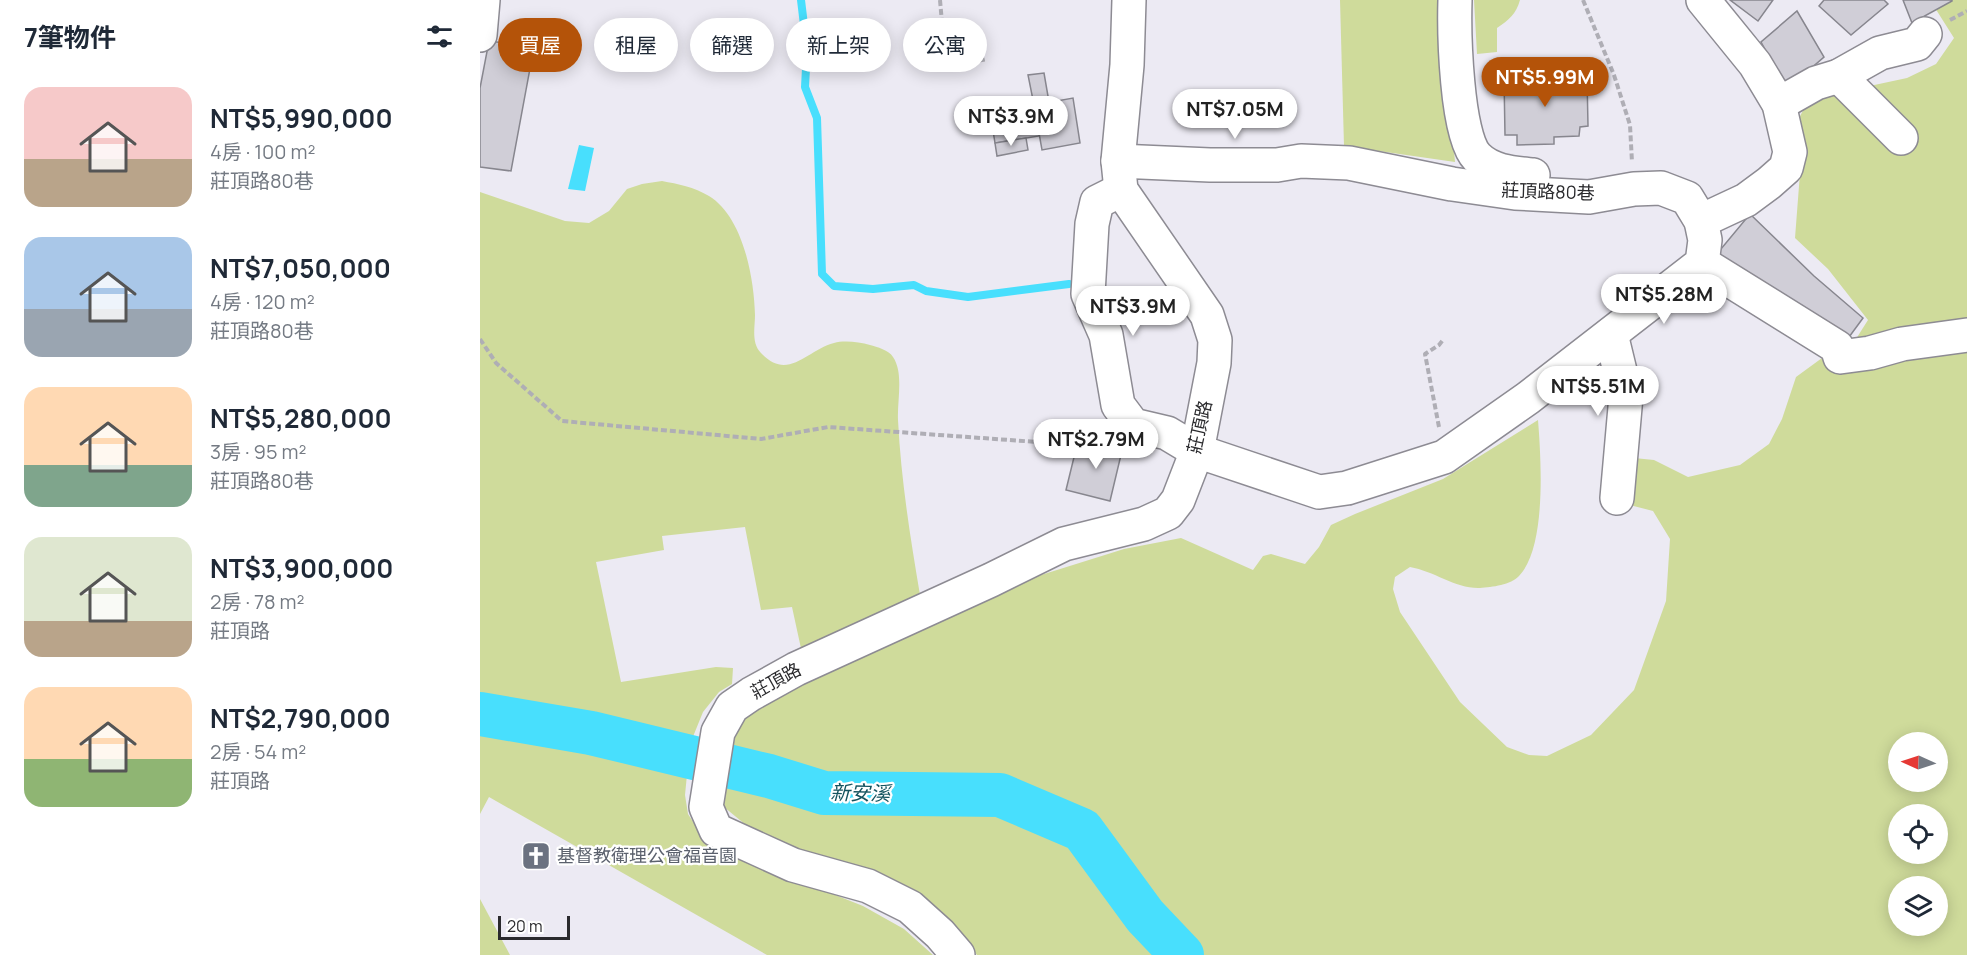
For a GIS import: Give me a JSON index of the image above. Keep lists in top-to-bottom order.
{
  "streets": {
    "street": ["莊頂路80巷", "莊頂路"]
  },
  "crossings": [
    ["莊頂路80巷", "莊頂路"]
  ],
  "water": ["新安溪"],
  "places": {
    "church": ["基督教衛理公會福音園"]
  },
  "scale_bar": "20 m",
  "north": "left",
  "page": {
    "heading": "7筆物件",
    "chip": [
      "買屋",
      "租屋",
      "篩選",
      "新上架",
      "公寓"
    ],
    "price": [
      "NT$5.99M",
      "NT$7.05M",
      "NT$3.9M",
      "NT$5.28M",
      "NT$3.9M",
      "NT$5.51M",
      "NT$2.79M"
    ],
    "list": [
      {
        "name": "NT$5,990,000",
        "note": "4房 · 100 m² · 莊頂路80巷"
      },
      {
        "name": "NT$7,050,000",
        "note": "4房 · 120 m² · 莊頂路80巷"
      },
      {
        "name": "NT$5,280,000",
        "note": "3房 · 95 m² · 莊頂路80巷"
      },
      {
        "name": "NT$3,900,000",
        "note": "2房 · 78 m² · 莊頂路"
      },
      {
        "name": "NT$2,790,000",
        "note": "2房 · 54 m² · 莊頂路"
      }
    ],
    "scale": "20 m"
  }
}
